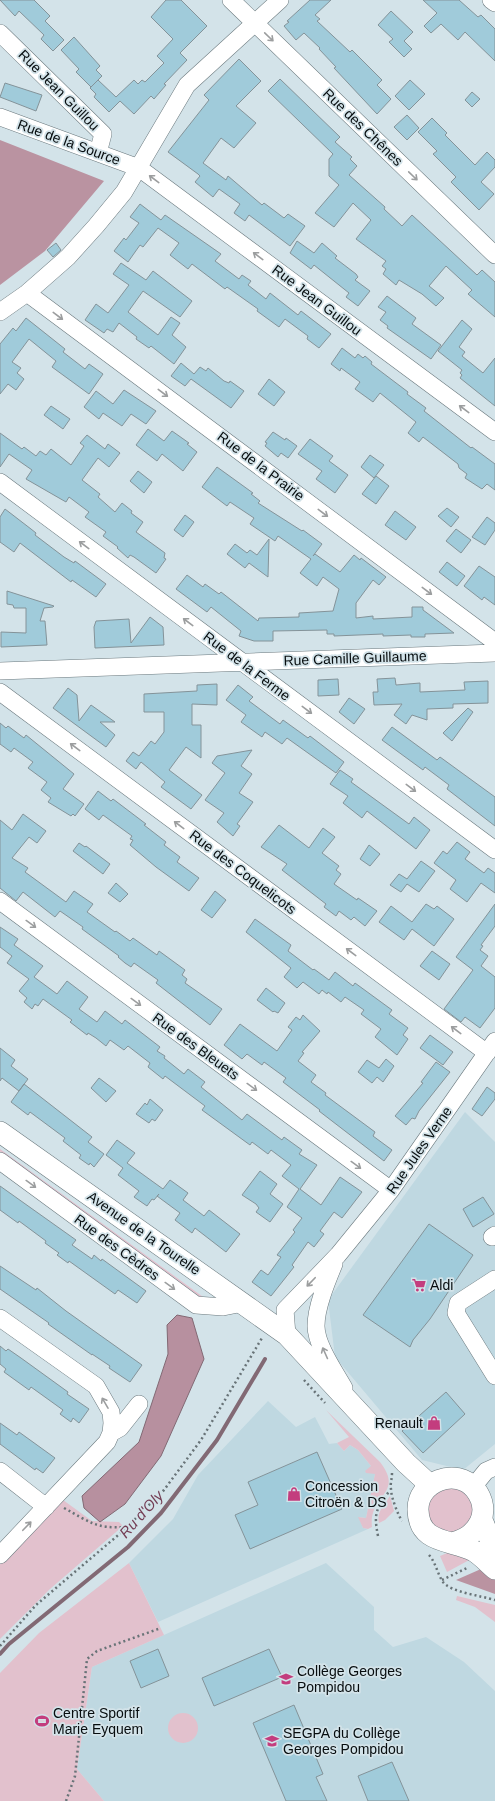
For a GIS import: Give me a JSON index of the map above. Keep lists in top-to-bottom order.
{
  "streets": {
    "main road": ["Avenue de la Tourelle"],
    "street": [
      "Rue Jean Guillou",
      "Rue des Chênes",
      "Rue de la Source",
      "Rue de la Prairie",
      "Rue Camille Guillaume",
      "Rue de la Ferme",
      "Rue des Coquelicots",
      "Rue des Bleuets",
      "Rue Jules Verne",
      "Rue des Cèdres"
    ]
  },
  "crossings": [
    ["Rue Jean Guillou", "Rue de la Source"],
    ["Rue Camille Guillaume", "Rue de la Ferme"],
    ["Rue des Coquelicots", "Rue Jules Verne"],
    ["Rue des Bleuets", "Rue Jules Verne"],
    ["Rue Jules Verne", "Avenue de la Tourelle"],
    ["Avenue de la Tourelle", "Rue des Cèdres"]
  ],
  "one_way": [
    "Rue Jean Guillou",
    "Rue des Chênes",
    "Rue de la Prairie",
    "Rue des Coquelicots",
    "Rue des Bleuets"
  ],
  "water": ["Ru d'Oly"],
  "places": {
    "supermarket": ["Aldi"],
    "shop": ["Renault", "Concession Citroën & DS"],
    "school or university": ["Collège Georges Pompidou", "SEGPA du Collège Georges Pompidou"],
    "sports": ["Centre Sportif Marie Eyquem"]
  }
}
